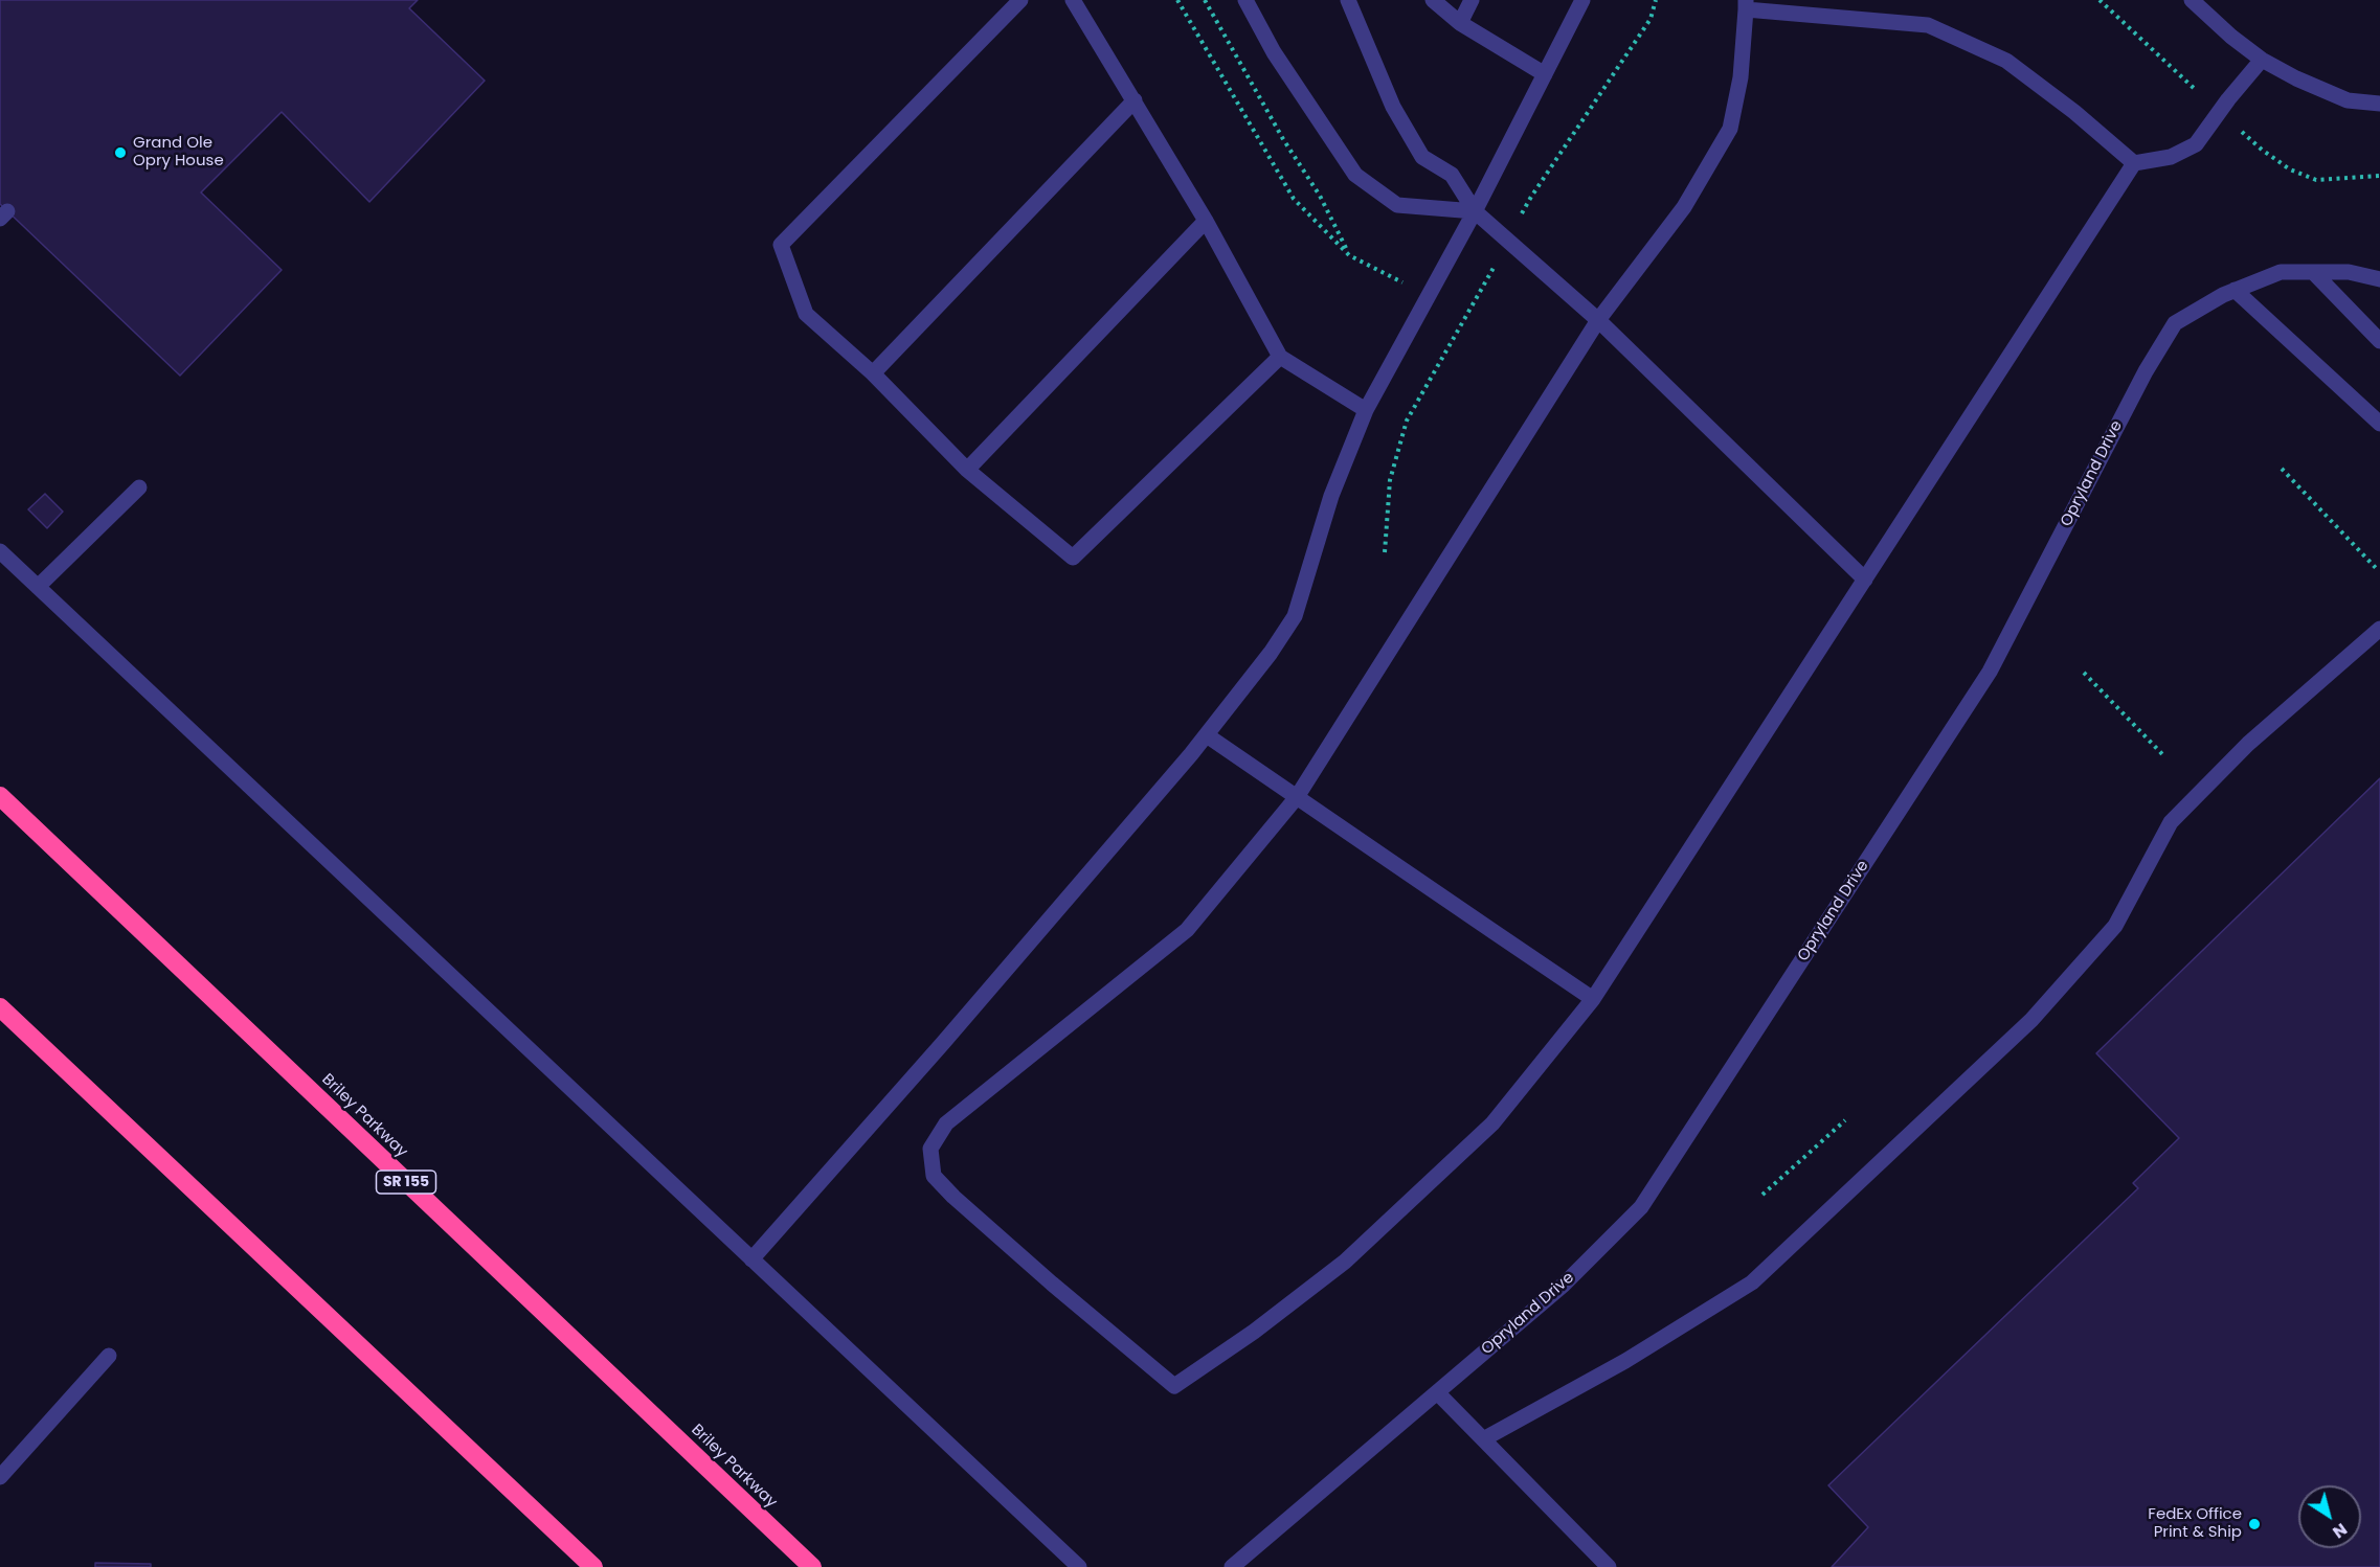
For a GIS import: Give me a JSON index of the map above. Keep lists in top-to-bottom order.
{
  "streets": {
    "highway": ["Briley Parkway", "SR 155"],
    "street": ["Opryland Drive"]
  },
  "places": ["Grand Ole Opry House", "FedEx Office Print & Ship"],
  "north": "bottom right"
}
